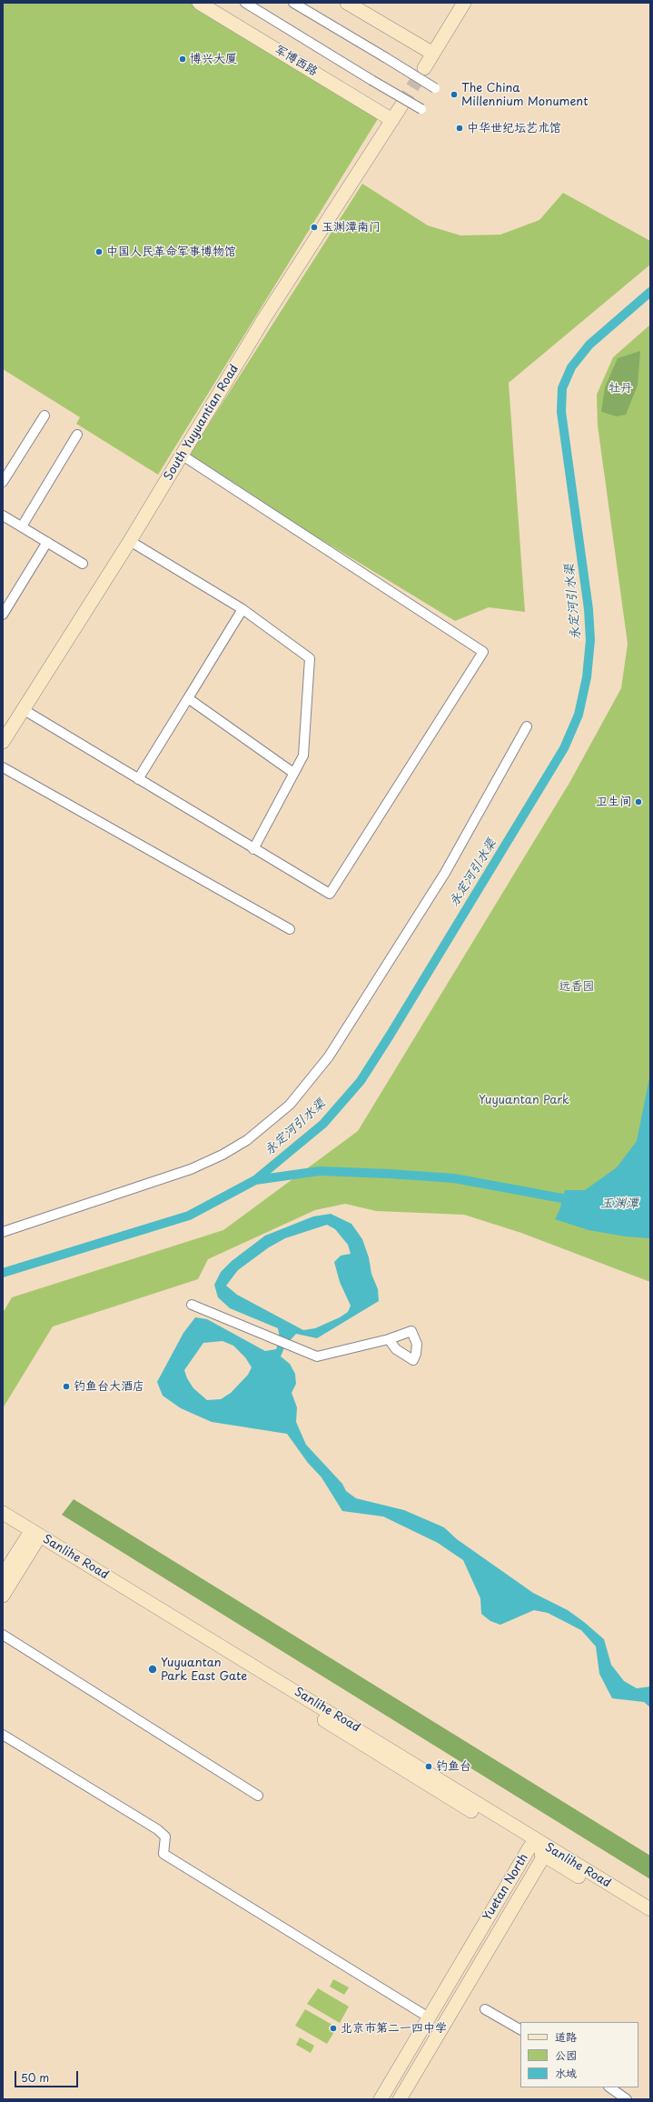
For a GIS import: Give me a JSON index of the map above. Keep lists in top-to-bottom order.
{
  "streets": {
    "main road": [
      "军博西路",
      "South Yuyuantian Road",
      "Sanlihe Road",
      "Yuetan North"
    ]
  },
  "crossings": [
    ["军博西路", "South Yuyuantian Road"],
    ["Sanlihe Road", "Yuetan North"]
  ],
  "water": ["永定河引水渠", "玉渊潭"],
  "parks": ["牡丹", "远香园", "Yuyuantan Park"],
  "places": [
    "博兴大厦",
    "The China Millennium Monument",
    "中华世纪坛艺术馆",
    "玉渊潭南门",
    "中国人民革命军事博物馆",
    "卫生间",
    "钓鱼台大酒店",
    "Yuyuantan Park East Gate",
    "钓鱼台",
    "北京市第二一四中学"
  ],
  "legend": ["道路", "公园", "水域"],
  "scale_bar": "50 m"
}
